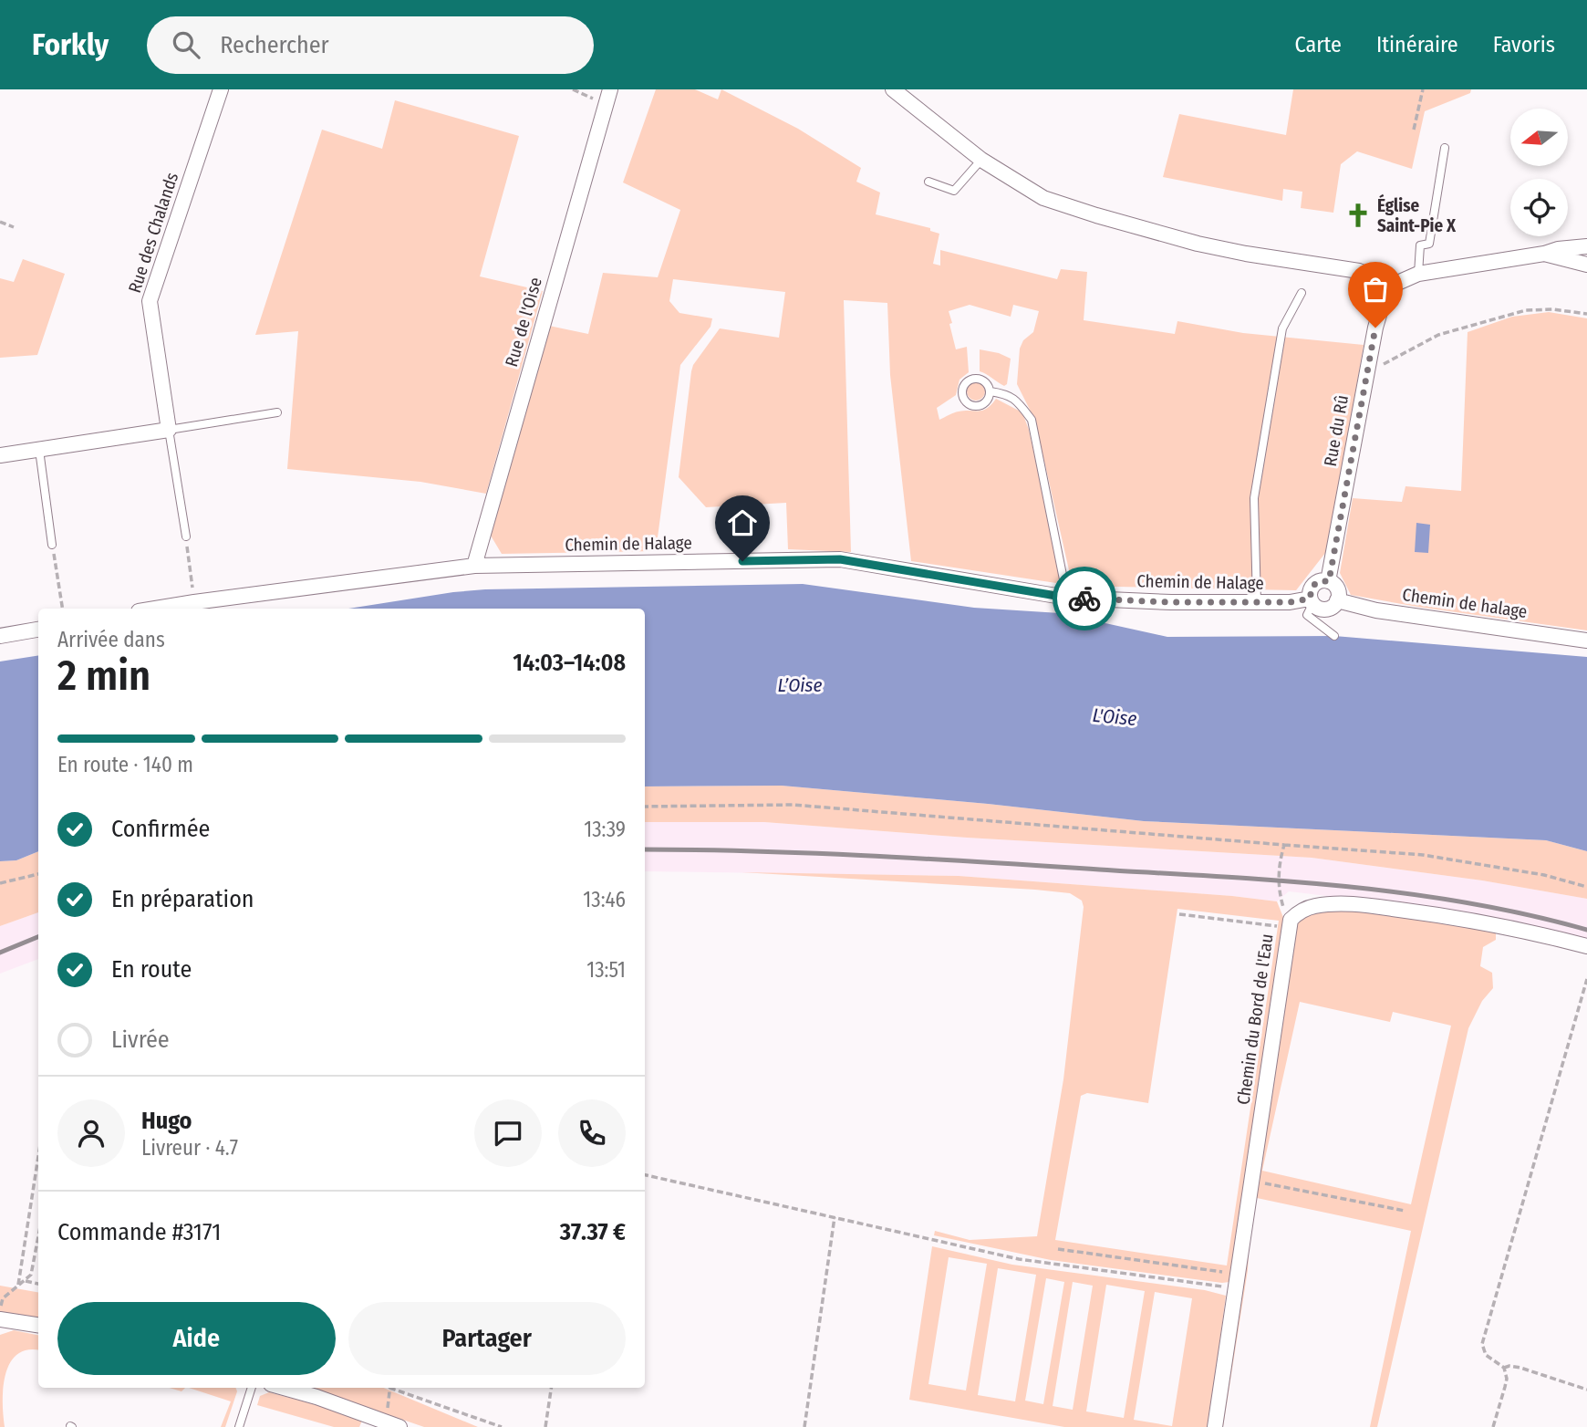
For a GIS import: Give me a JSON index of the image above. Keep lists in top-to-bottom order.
{
  "streets": {
    "street": [
      "Rue des Chalands",
      "Rue de l'Oise",
      "Rue du Rû",
      "Chemin de Halage",
      "Chemin de halage",
      "Chemin du Bord de l'Eau"
    ]
  },
  "crossings": [
    ["Rue de l'Oise", "Chemin de Halage"],
    ["Rue du Rû", "Chemin de Halage"],
    ["Rue du Rû", "Chemin de halage"],
    ["Chemin de Halage", "Chemin de halage"]
  ],
  "water": ["L’Oise", "L'Oise"],
  "places": {
    "church": ["Église Saint-Pie X"]
  },
  "north": "left",
  "page": {
    "header": "Forkly",
    "search": "Rechercher",
    "nav": ["Carte", "Itinéraire", "Favoris"],
    "heading": ["2 min", "Arrivée dans", "14:03–14:08"],
    "panel": [
      "Hugo",
      "Livreur · 4.7",
      "Commande #3171",
      "37.37 €"
    ],
    "bar": "En route · 140 m",
    "list": [
      ["Confirmée", "13:39"],
      ["En préparation", "13:46"],
      ["En route", "13:51"],
      "Livrée"
    ],
    "buttons": ["Aide", "Partager"]
  }
}
